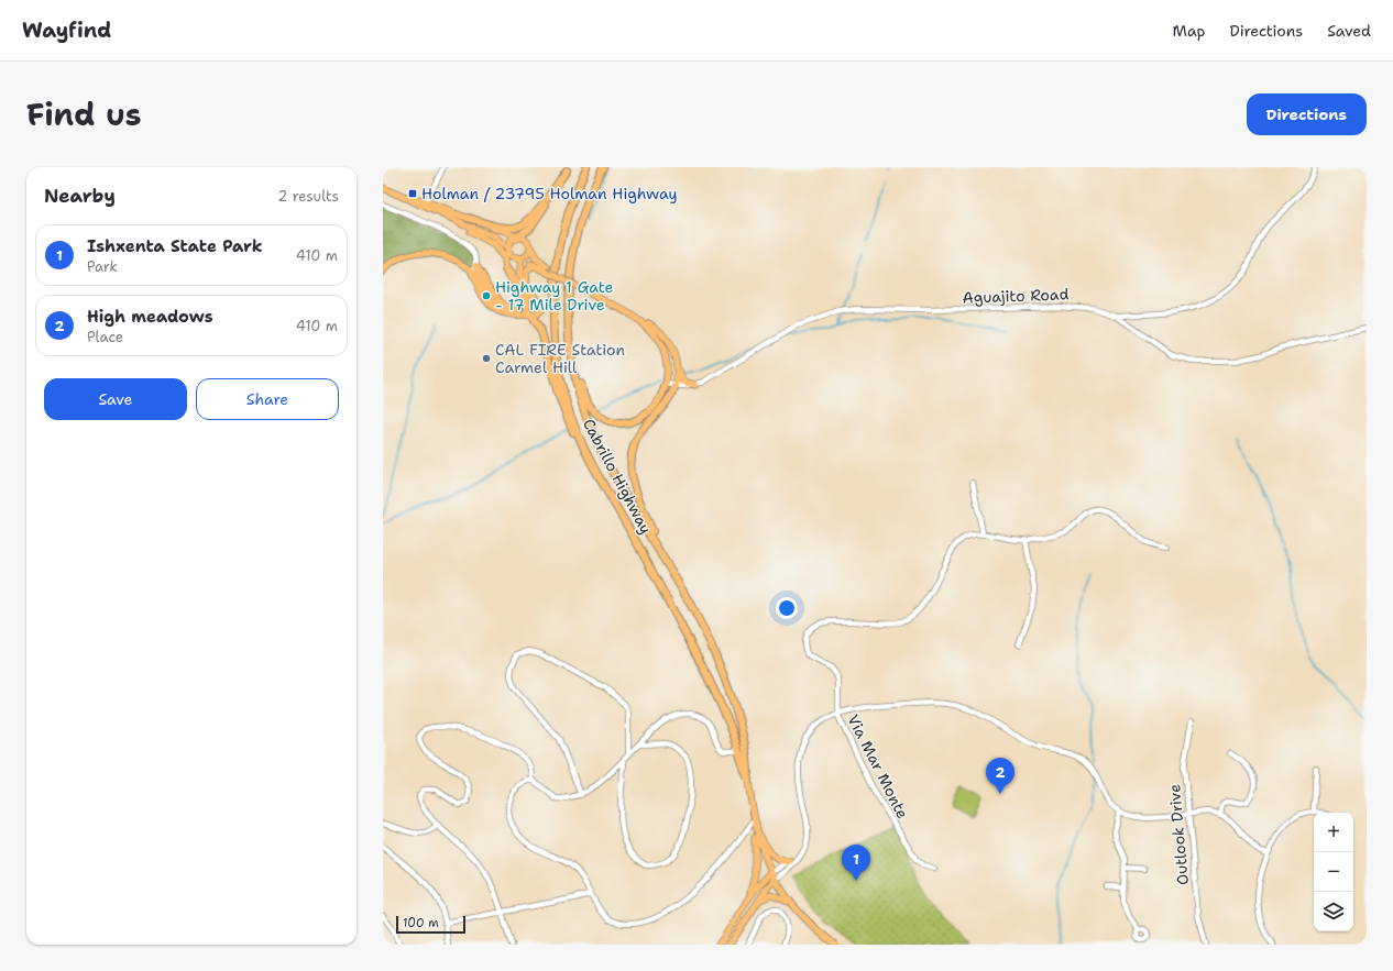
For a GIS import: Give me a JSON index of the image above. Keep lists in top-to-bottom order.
{
  "streets": {
    "highway": ["Cabrillo Highway"],
    "street": ["Aguajito Road", "Via Mar Monte", "Outlook Drive"]
  },
  "places": {
    "transit": ["Holman / 23795 Holman Highway"],
    "other": ["Highway 1 Gate - 17 Mile Drive", "CAL FIRE Station Carmel Hill"]
  },
  "scale_bar": "100 m",
  "page": {
    "header": "Wayfind",
    "nav": ["Map", "Directions", "Saved"],
    "title": "Find us",
    "buttons": [
      "Directions",
      ["Save", "Share"]
    ],
    "heading": ["Nearby", "2 results"],
    "list": [
      {
        "mark": "1",
        "name": "Ishxenta State Park",
        "note": "Park",
        "value": "410 m"
      },
      {
        "mark": "2",
        "name": "High meadows",
        "note": "Place",
        "value": "410 m"
      }
    ],
    "pins": ["2", "1"],
    "map_buttons": ["+", "−"],
    "scale": "100 m"
  }
}
